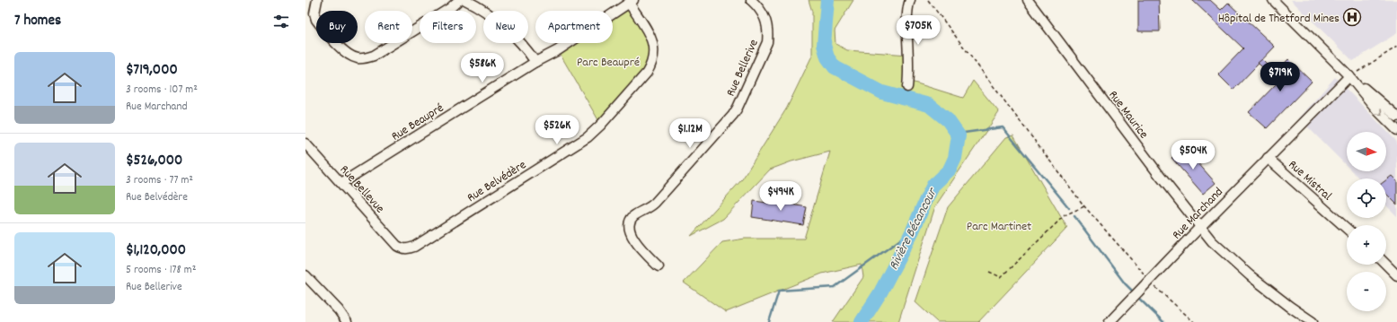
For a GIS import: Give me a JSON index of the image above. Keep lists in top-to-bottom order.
{
  "streets": {
    "street": [
      "Rue Bellerive",
      "Rue Maurice",
      "Rue Beaupré",
      "Rue Mistral",
      "Rue Belvédère",
      "Rue Bellevue",
      "Rue Marchand"
    ]
  },
  "crossings": [
    ["Rue Maurice", "Rue Marchand"],
    ["Rue Beaupré", "Rue Belvédère"],
    ["Rue Beaupré", "Rue Bellevue"],
    ["Rue Mistral", "Rue Marchand"],
    ["Rue Belvédère", "Rue Bellevue"]
  ],
  "water": ["Rivière Bécancour"],
  "parks": ["Parc Beaupré", "Parc Martinet"],
  "places": {
    "hospital": ["Hôpital de Thetford Mines"]
  },
  "north": "right",
  "page": {
    "heading": "7 homes",
    "chip": [
      "Buy",
      "Rent",
      "Filters",
      "New",
      "Apartment"
    ],
    "price": [
      "$705K",
      "$586K",
      "$719K",
      "$526K",
      "$1.12M",
      "$504K",
      "$494K"
    ],
    "list": [
      {
        "name": "$719,000",
        "note": "3 rooms · 107 m² · Rue Marchand"
      },
      {
        "name": "$526,000",
        "note": "3 rooms · 77 m² · Rue Belvédère"
      },
      {
        "name": "$1,120,000",
        "note": "5 rooms · 178 m² · Rue Bellerive"
      }
    ],
    "map_buttons": ["+", "−"]
  }
}
